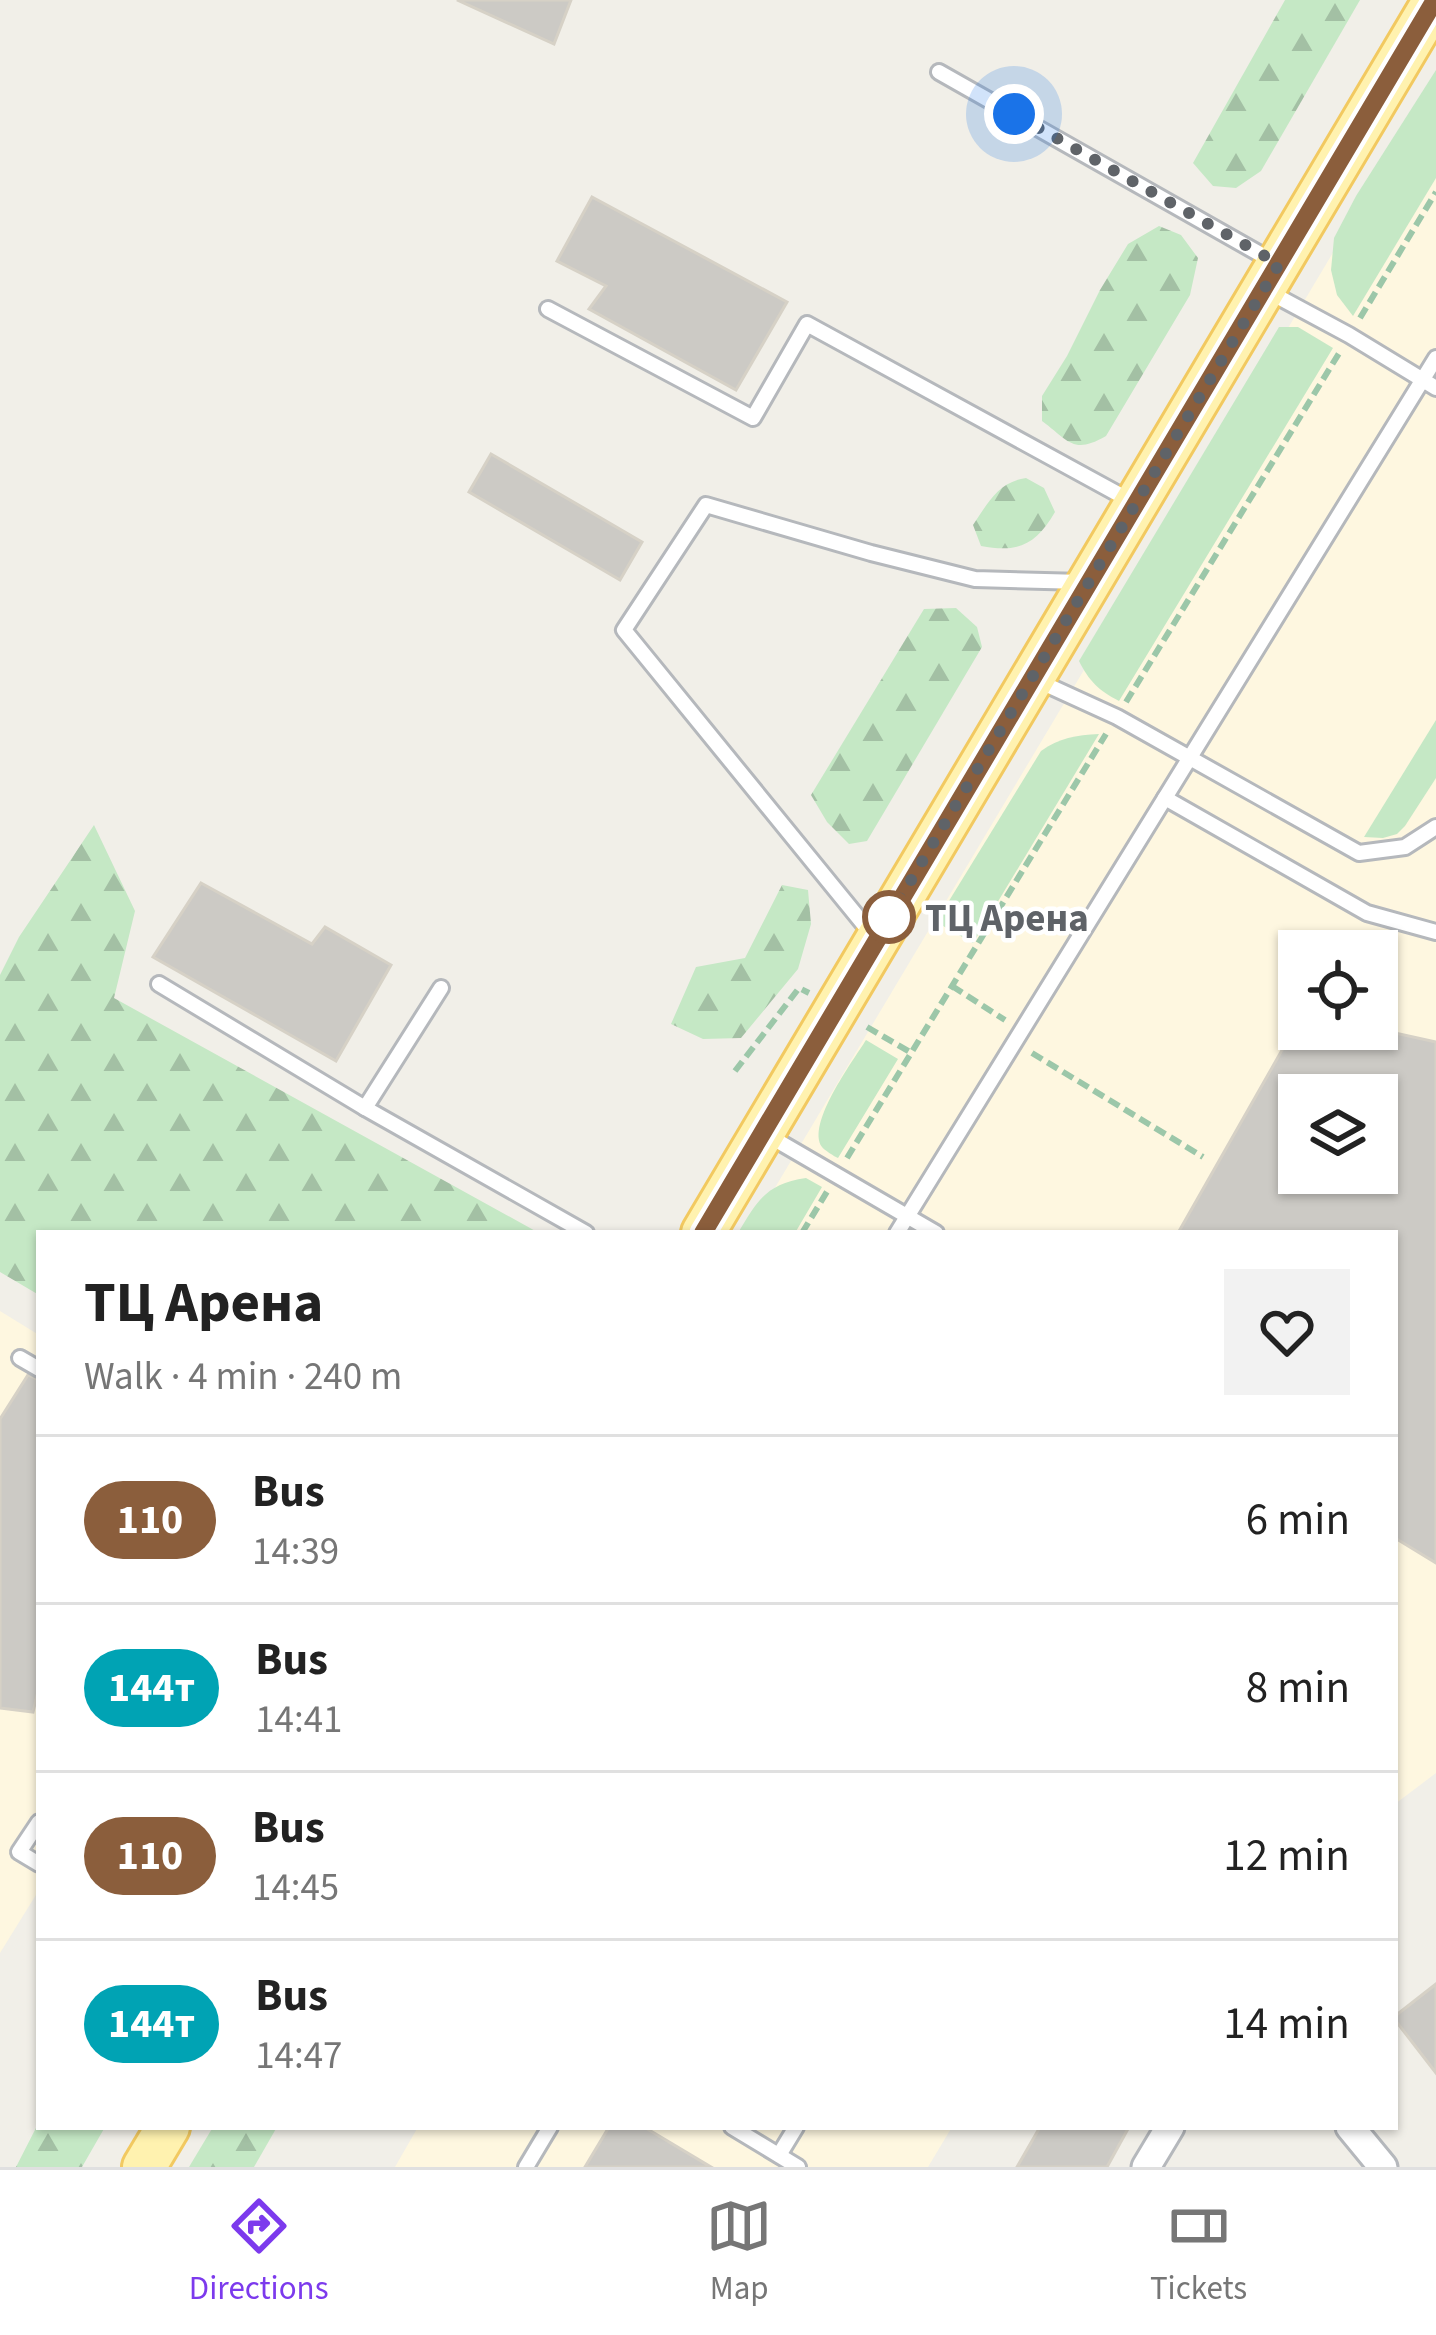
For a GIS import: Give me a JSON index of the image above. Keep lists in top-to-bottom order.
{
  "places": ["ТЦ Арена"],
  "lines": ["bus line 110"],
  "page": {
    "heading": ["ТЦ Арена", "Walk · 4 min · 240 m"],
    "list": [
      {
        "mark": "110",
        "name": "Bus",
        "note": "14:39",
        "value": "6 min"
      },
      {
        "mark": "144т",
        "name": "Bus",
        "note": "14:41",
        "value": "8 min"
      },
      {
        "mark": "110",
        "name": "Bus",
        "note": "14:45",
        "value": "12 min"
      },
      {
        "mark": "144т",
        "name": "Bus",
        "note": "14:47",
        "value": "14 min"
      }
    ],
    "tabs": ["Directions", "Map", "Tickets"]
  }
}
